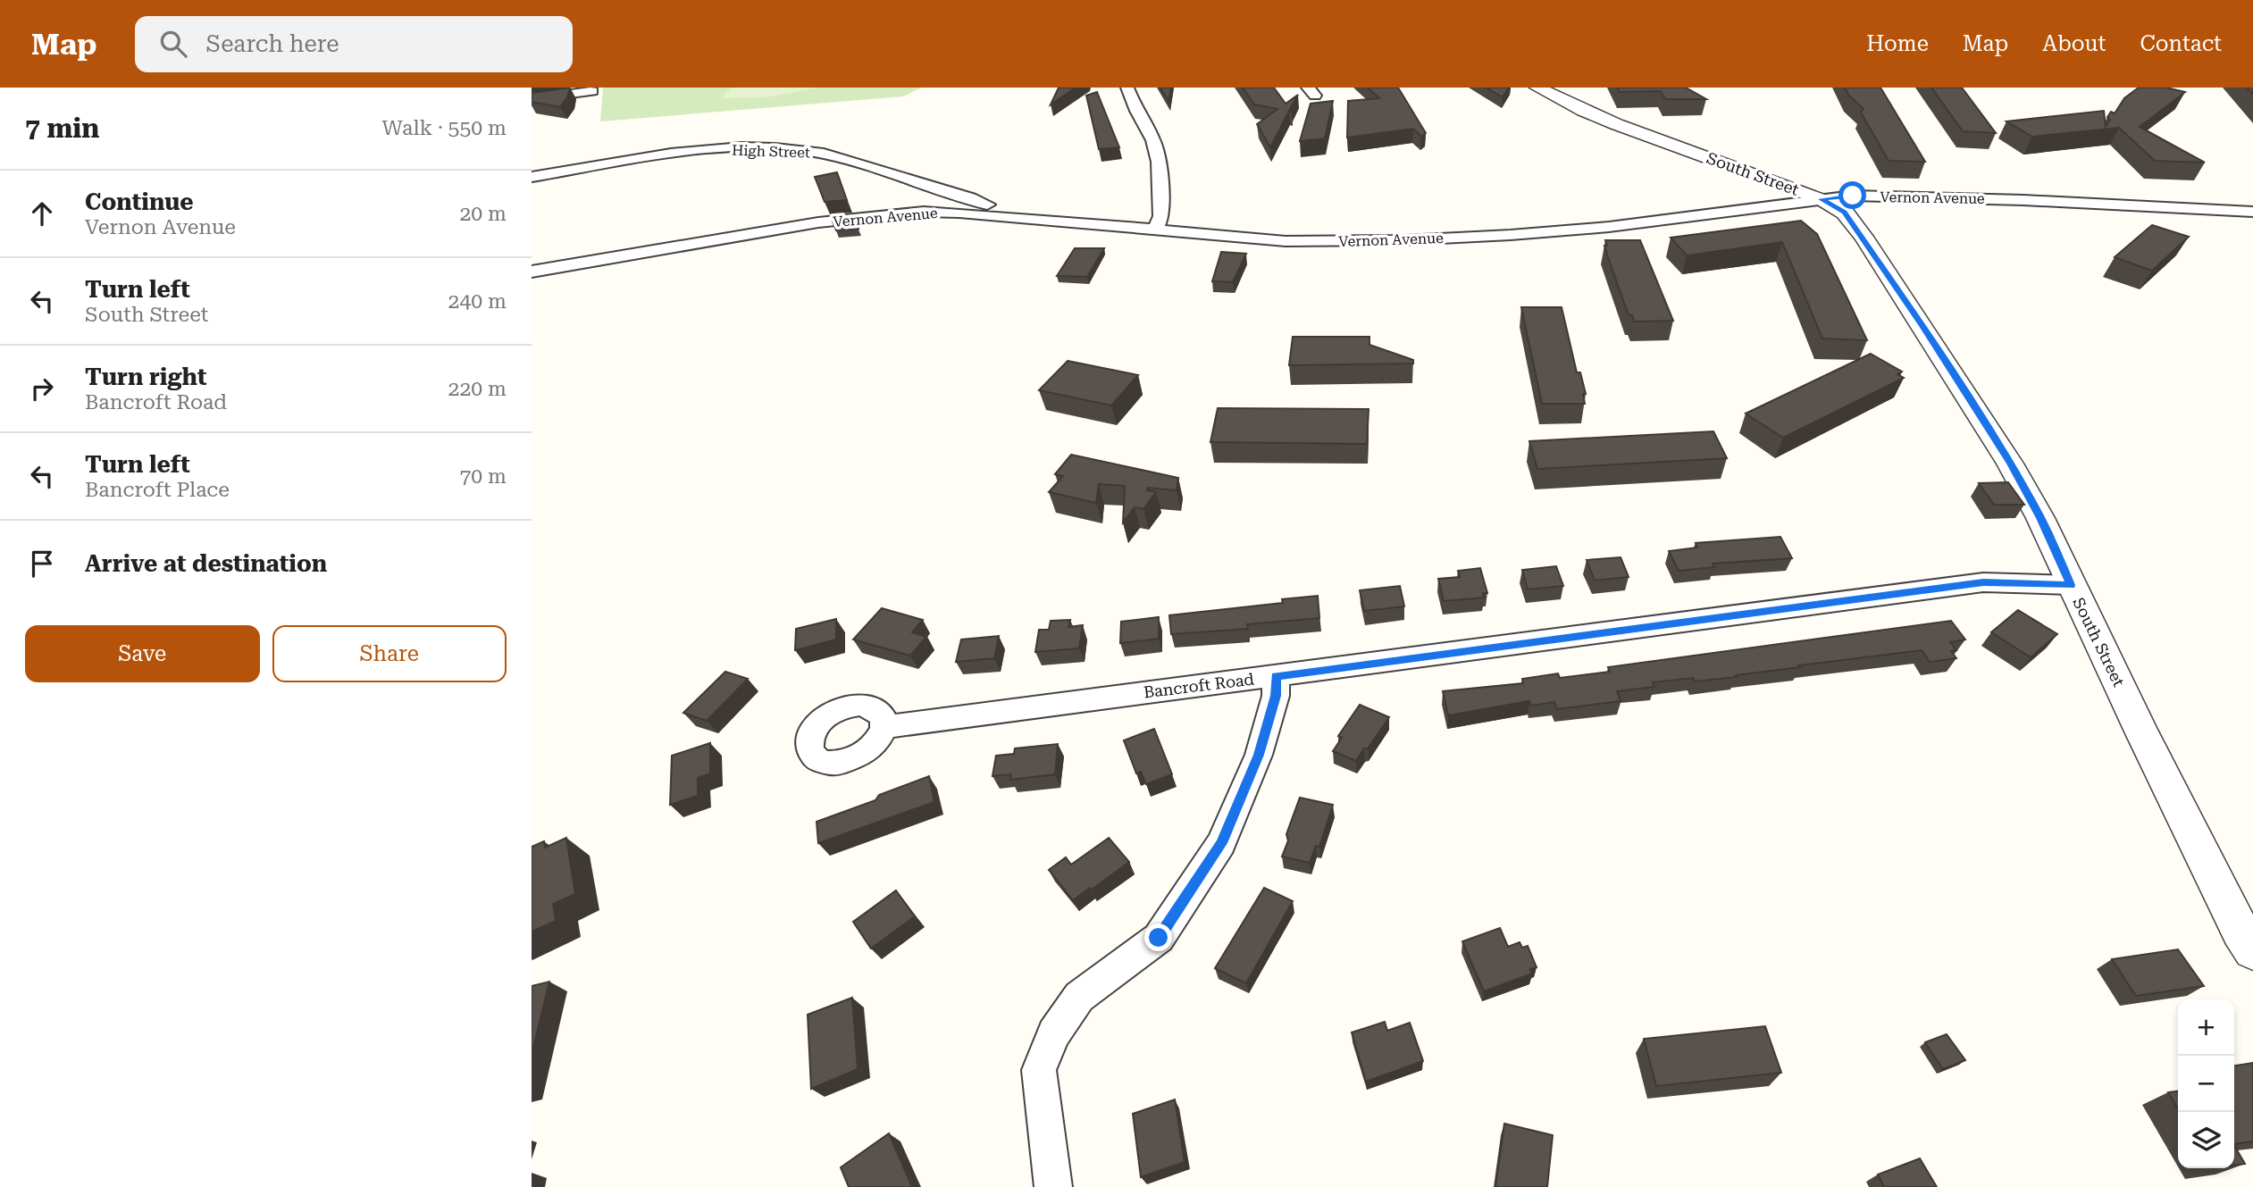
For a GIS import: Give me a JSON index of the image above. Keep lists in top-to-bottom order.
{
  "streets": {
    "street": [
      "High Street",
      "South Street",
      "Vernon Avenue",
      "Bancroft Road"
    ]
  },
  "crossings": [
    ["High Street", "Vernon Avenue"],
    ["South Street", "Vernon Avenue"],
    ["South Street", "Bancroft Road"]
  ],
  "page": {
    "header": "Map",
    "search": "Search here",
    "nav": [
      "Home",
      "Map",
      "About",
      "Contact"
    ],
    "heading": ["7 min", "Walk · 550 m"],
    "list": [
      ["Continue", "Vernon Avenue", "20 m"],
      ["Turn left", "South Street", "240 m"],
      ["Turn right", "Bancroft Road", "220 m"],
      ["Turn left", "Bancroft Place", "70 m"],
      "Arrive at destination"
    ],
    "buttons": ["Save", "Share"],
    "map_buttons": ["+", "−"]
  }
}
